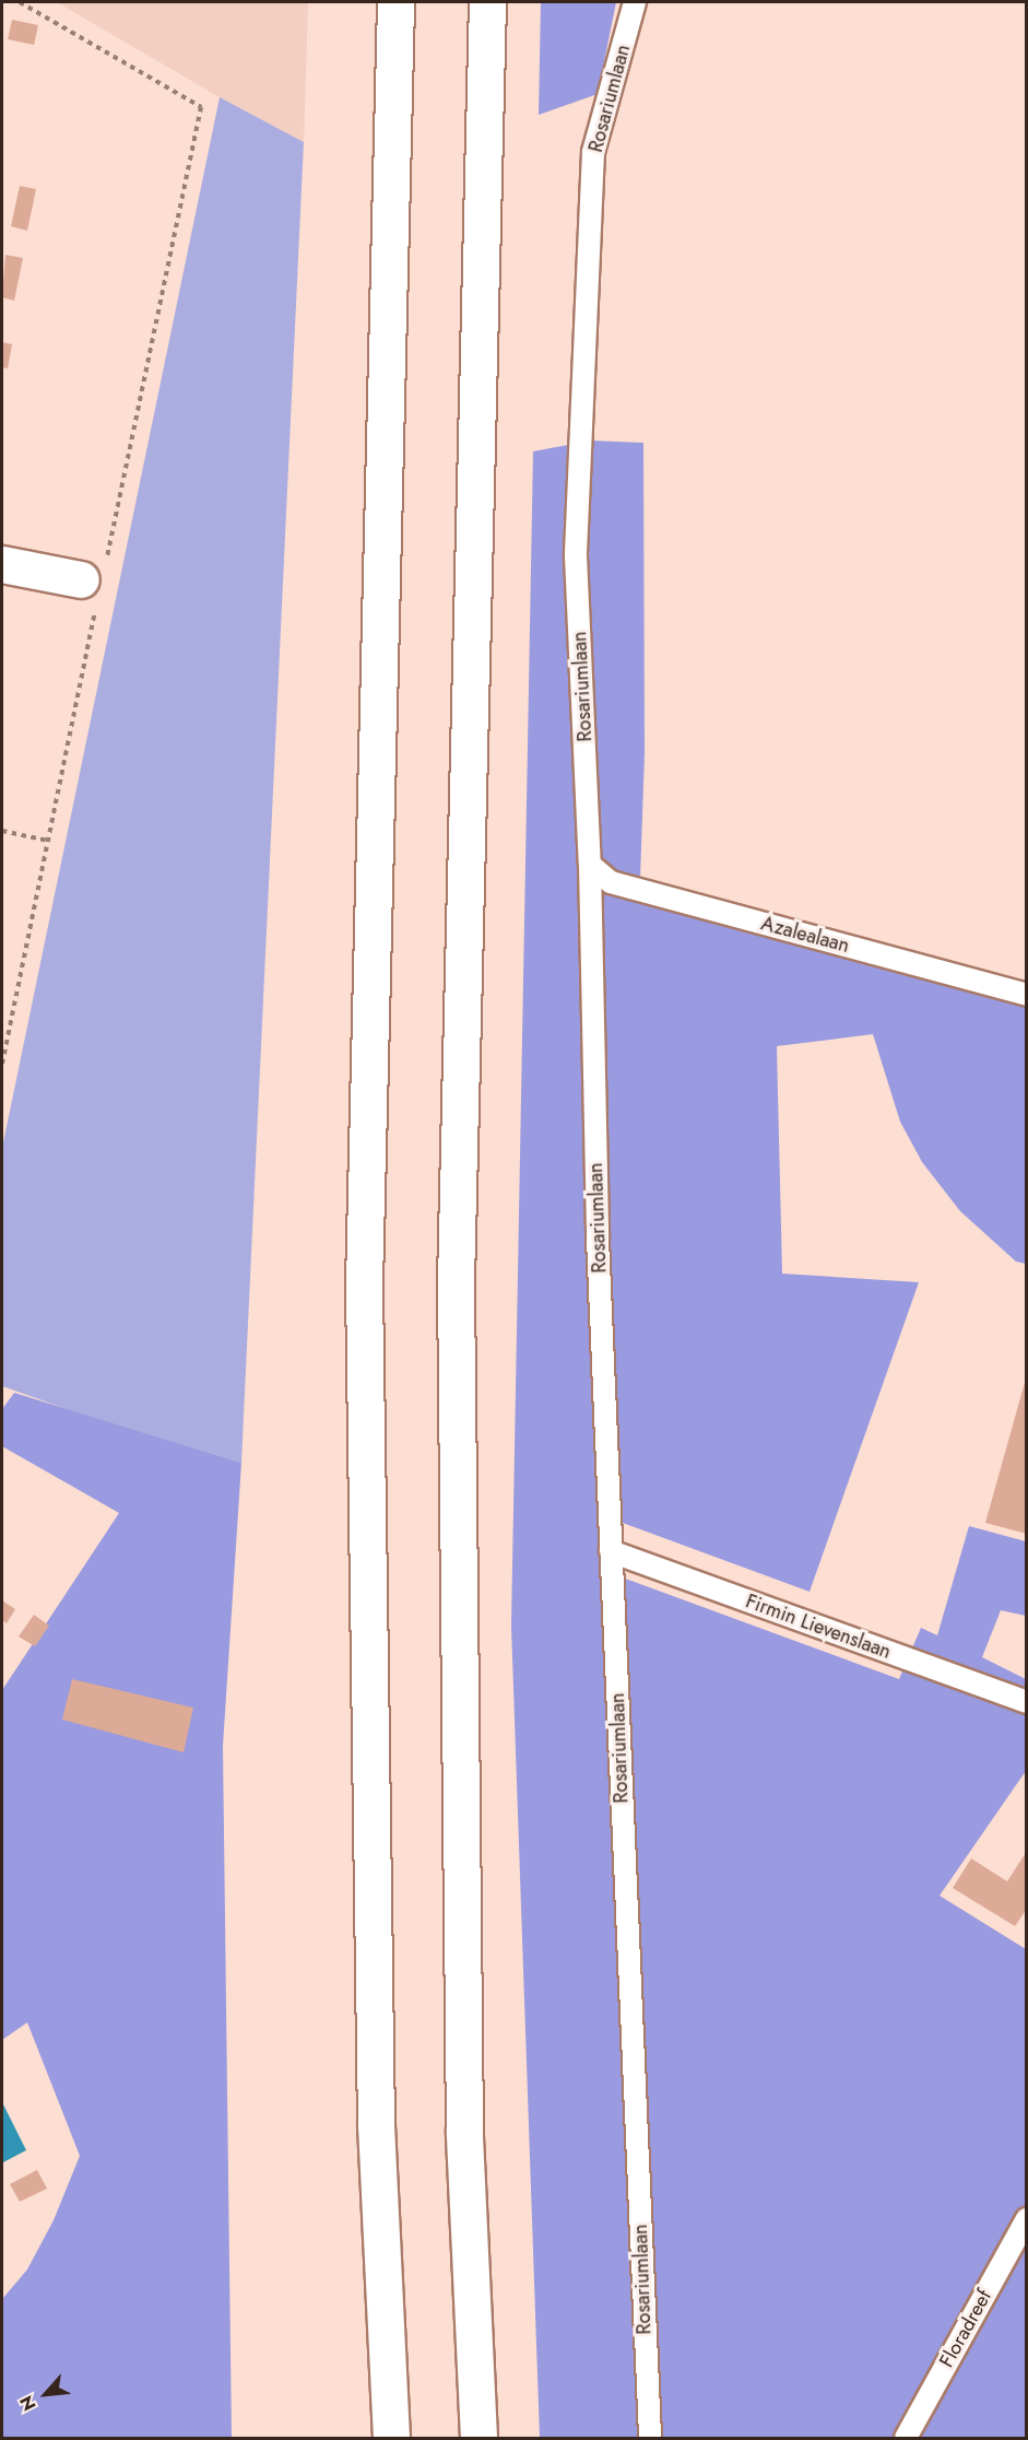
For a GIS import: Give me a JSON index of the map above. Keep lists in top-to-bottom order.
{
  "streets": {
    "lane": [
      "Rosariumlaan",
      "Azalealaan",
      "Firmin Lievenslaan",
      "Floradreef"
    ]
  },
  "crossings": [
    ["Rosariumlaan", "Azalealaan"],
    ["Rosariumlaan", "Firmin Lievenslaan"]
  ],
  "north": "bottom left"
}
